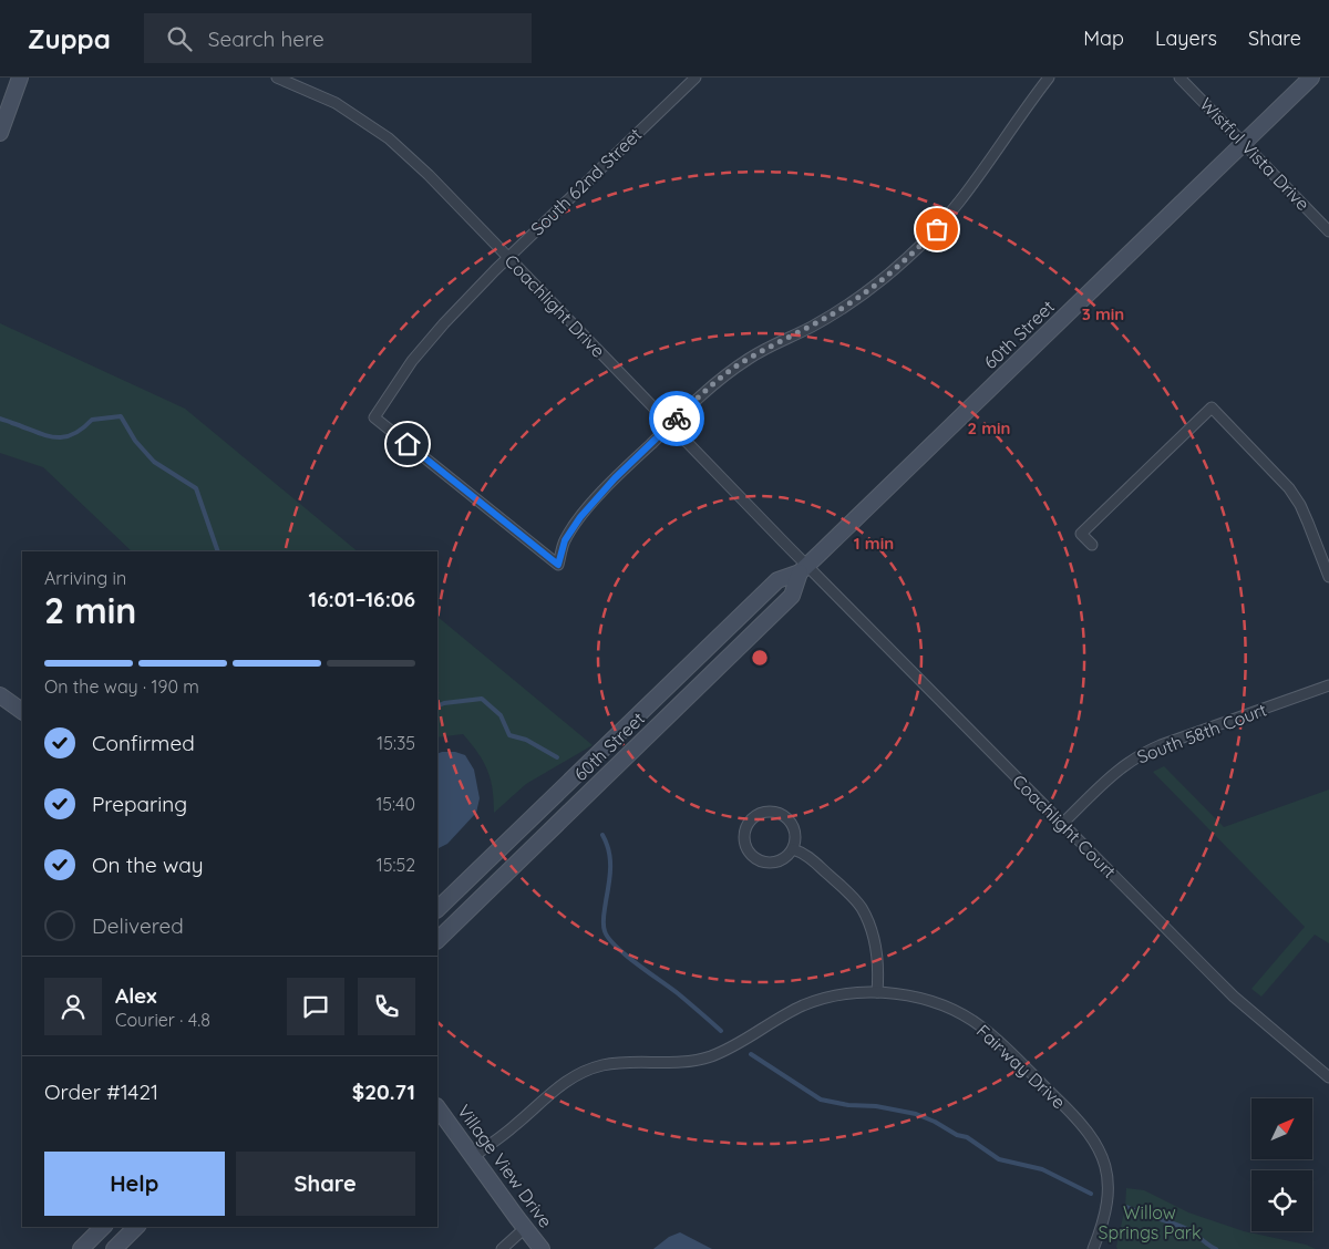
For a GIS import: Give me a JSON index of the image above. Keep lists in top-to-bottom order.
{
  "streets": {
    "street": [
      "Wistful Vista Drive",
      "South 62nd Street",
      "Coachlight Drive",
      "60th Street",
      "South 58th Court",
      "Coachlight Court",
      "Fairway Drive",
      "Village View Drive"
    ]
  },
  "crossings": [
    ["Wistful Vista Drive", "60th Street"],
    ["South 62nd Street", "Coachlight Drive"],
    ["Coachlight Drive", "60th Street"],
    ["Coachlight Drive", "Coachlight Court"],
    ["60th Street", "Coachlight Court"],
    ["South 58th Court", "Coachlight Court"],
    ["Fairway Drive", "Village View Drive"]
  ],
  "parks": ["Willow Springs Park"],
  "north": "top right",
  "page": {
    "header": "Zuppa",
    "search": "Search here",
    "nav": ["Map", "Layers", "Share"],
    "heading": ["2 min", "Arriving in", "16:01–16:06"],
    "panel": [
      "Alex",
      "Courier · 4.8",
      "Order #1421",
      "$20.71"
    ],
    "bar": "On the way · 190 m",
    "list": [
      ["Confirmed", "15:35"],
      ["Preparing", "15:40"],
      ["On the way", "15:52"],
      "Delivered"
    ],
    "buttons": ["Help", "Share"]
  },
  "rings": ["3 min", "2 min", "1 min"]
}
